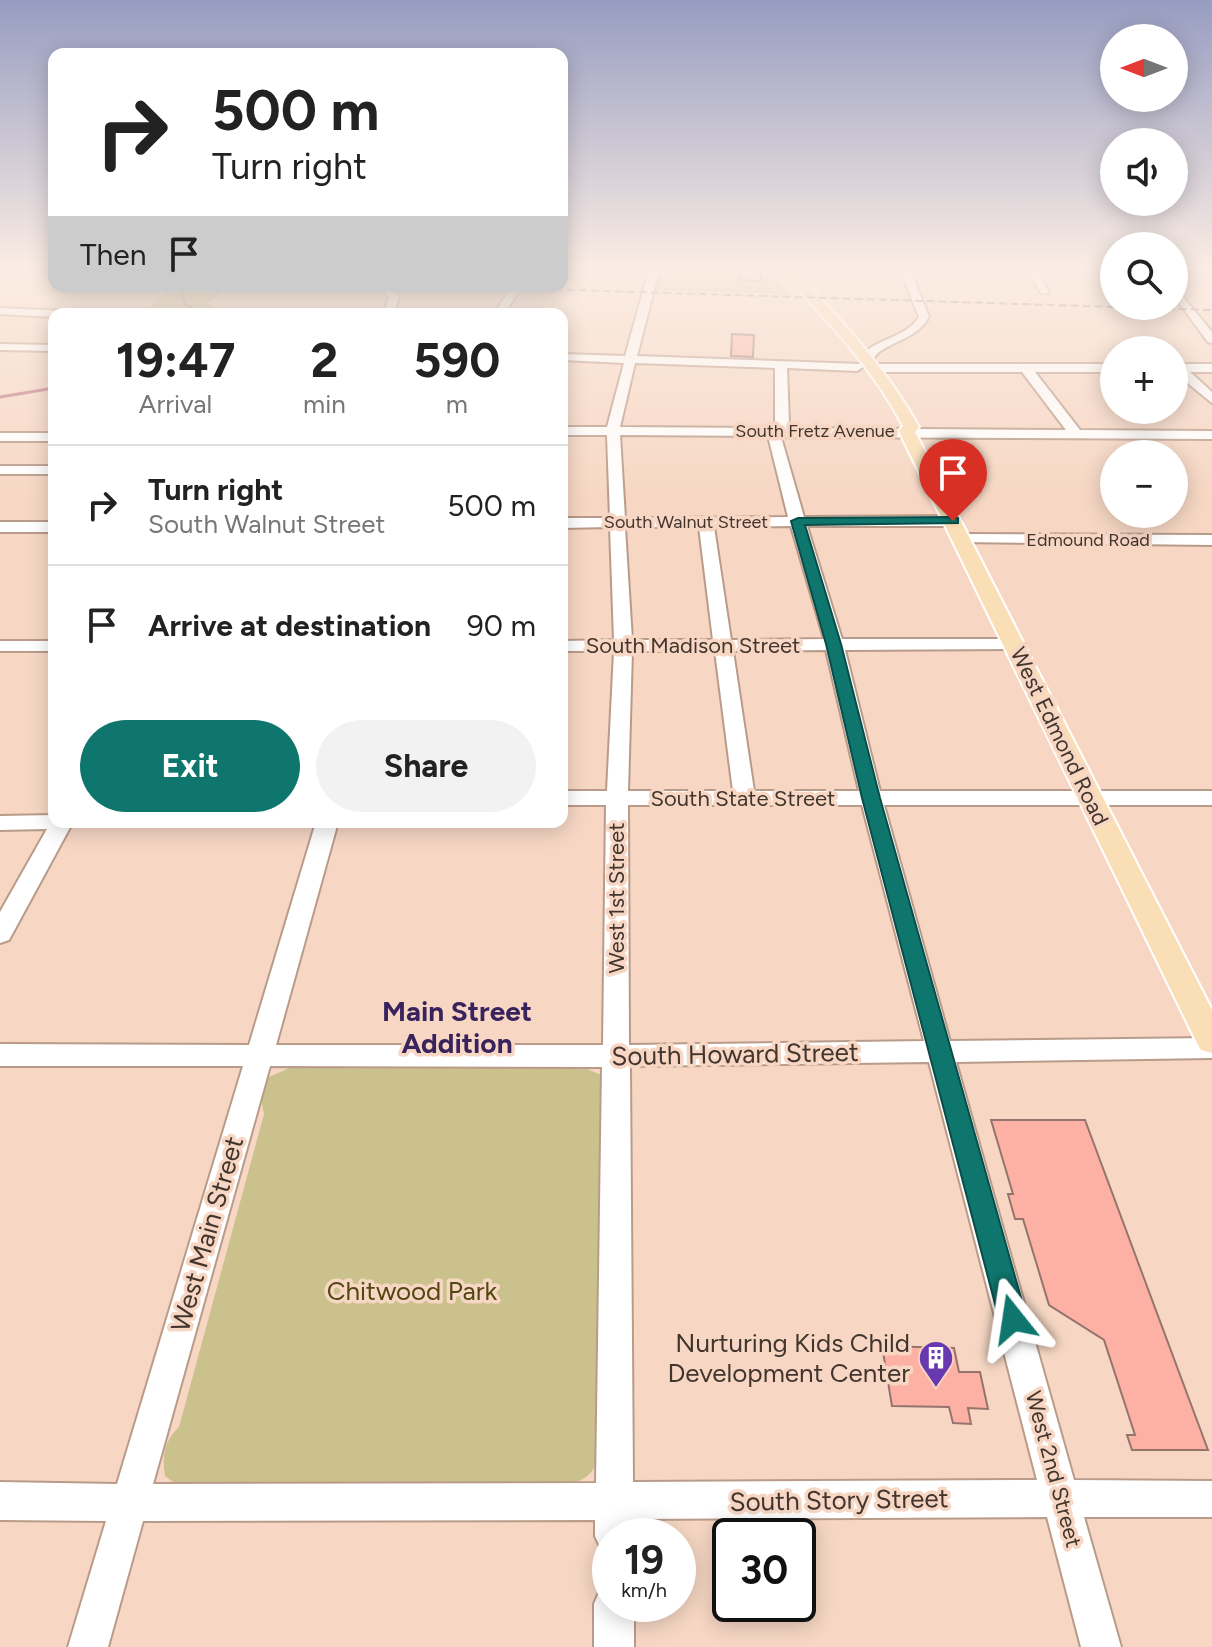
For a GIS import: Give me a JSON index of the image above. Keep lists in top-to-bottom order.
{
  "streets": {
    "main road": ["West Edmond Road"],
    "street": [
      "South Fretz Avenue",
      "South Walnut Street",
      "Edmound Road",
      "South Madison Street",
      "South State Street",
      "West 1st Street",
      "South Howard Street",
      "West Main Street",
      "West 2nd Street",
      "South Story Street"
    ]
  },
  "crossings": [
    ["South Fretz Avenue", "West Edmond Road"],
    ["South Fretz Avenue", "West 1st Street"],
    ["South Fretz Avenue", "West 2nd Street"],
    ["South Walnut Street", "Edmound Road"],
    ["South Walnut Street", "West Edmond Road"],
    ["South Walnut Street", "West 1st Street"],
    ["South Walnut Street", "West 2nd Street"],
    ["Edmound Road", "West Edmond Road"],
    ["South Madison Street", "West Edmond Road"],
    ["South Madison Street", "West 1st Street"],
    ["South Madison Street", "West 2nd Street"],
    ["West Edmond Road", "South State Street"],
    ["South State Street", "West 1st Street"],
    ["South State Street", "West 2nd Street"],
    ["West 1st Street", "South Howard Street"],
    ["South Howard Street", "West Main Street"],
    ["South Howard Street", "West 2nd Street"],
    ["West Main Street", "South Story Street"],
    ["West 2nd Street", "South Story Street"]
  ],
  "districts": ["Main Street Addition"],
  "parks": ["Chitwood Park"],
  "places": {
    "building": ["Nurturing Kids Child Development Center"]
  },
  "north": "left",
  "page": {
    "map_buttons": ["+", "−"],
    "turn": ["500 m", "Turn right"],
    "then": "Then",
    "eta": [
      "19:47",
      "Arrival",
      "2",
      "min",
      "590",
      "m"
    ],
    "list": [
      {
        "name": "Turn right",
        "note": "South Walnut Street",
        "value": "500 m"
      },
      {
        "name": "Arrive at destination",
        "value": "90 m"
      }
    ],
    "buttons": ["Exit", "Share"],
    "speed": "19 km/h",
    "limit": "30"
  }
}
